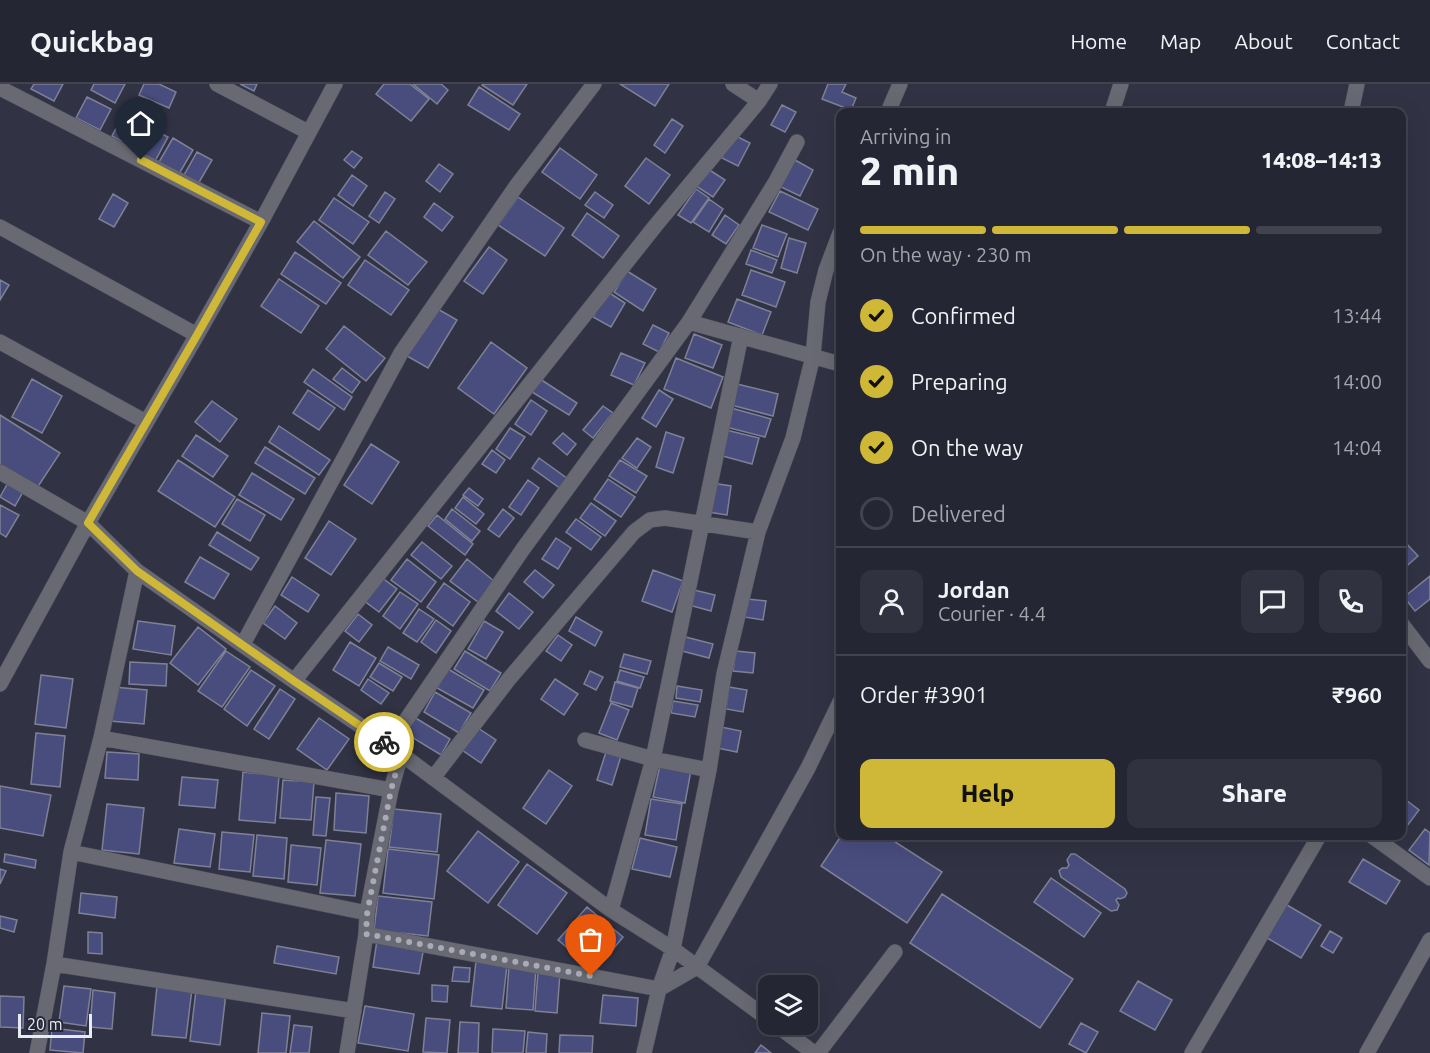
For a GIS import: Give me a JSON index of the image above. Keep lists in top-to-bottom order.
{
  "scale_bar": "20 m",
  "page": {
    "header": "Quickbag",
    "nav": [
      "Home",
      "Map",
      "About",
      "Contact"
    ],
    "heading": ["2 min", "Arriving in", "14:08–14:13"],
    "panel": [
      "Jordan",
      "Courier · 4.4",
      "Order #3901",
      "₹960"
    ],
    "bar": "On the way · 230 m",
    "list": [
      ["Confirmed", "13:44"],
      ["Preparing", "14:00"],
      ["On the way", "14:04"],
      "Delivered"
    ],
    "buttons": ["Help", "Share"],
    "scale": "20 m"
  }
}
